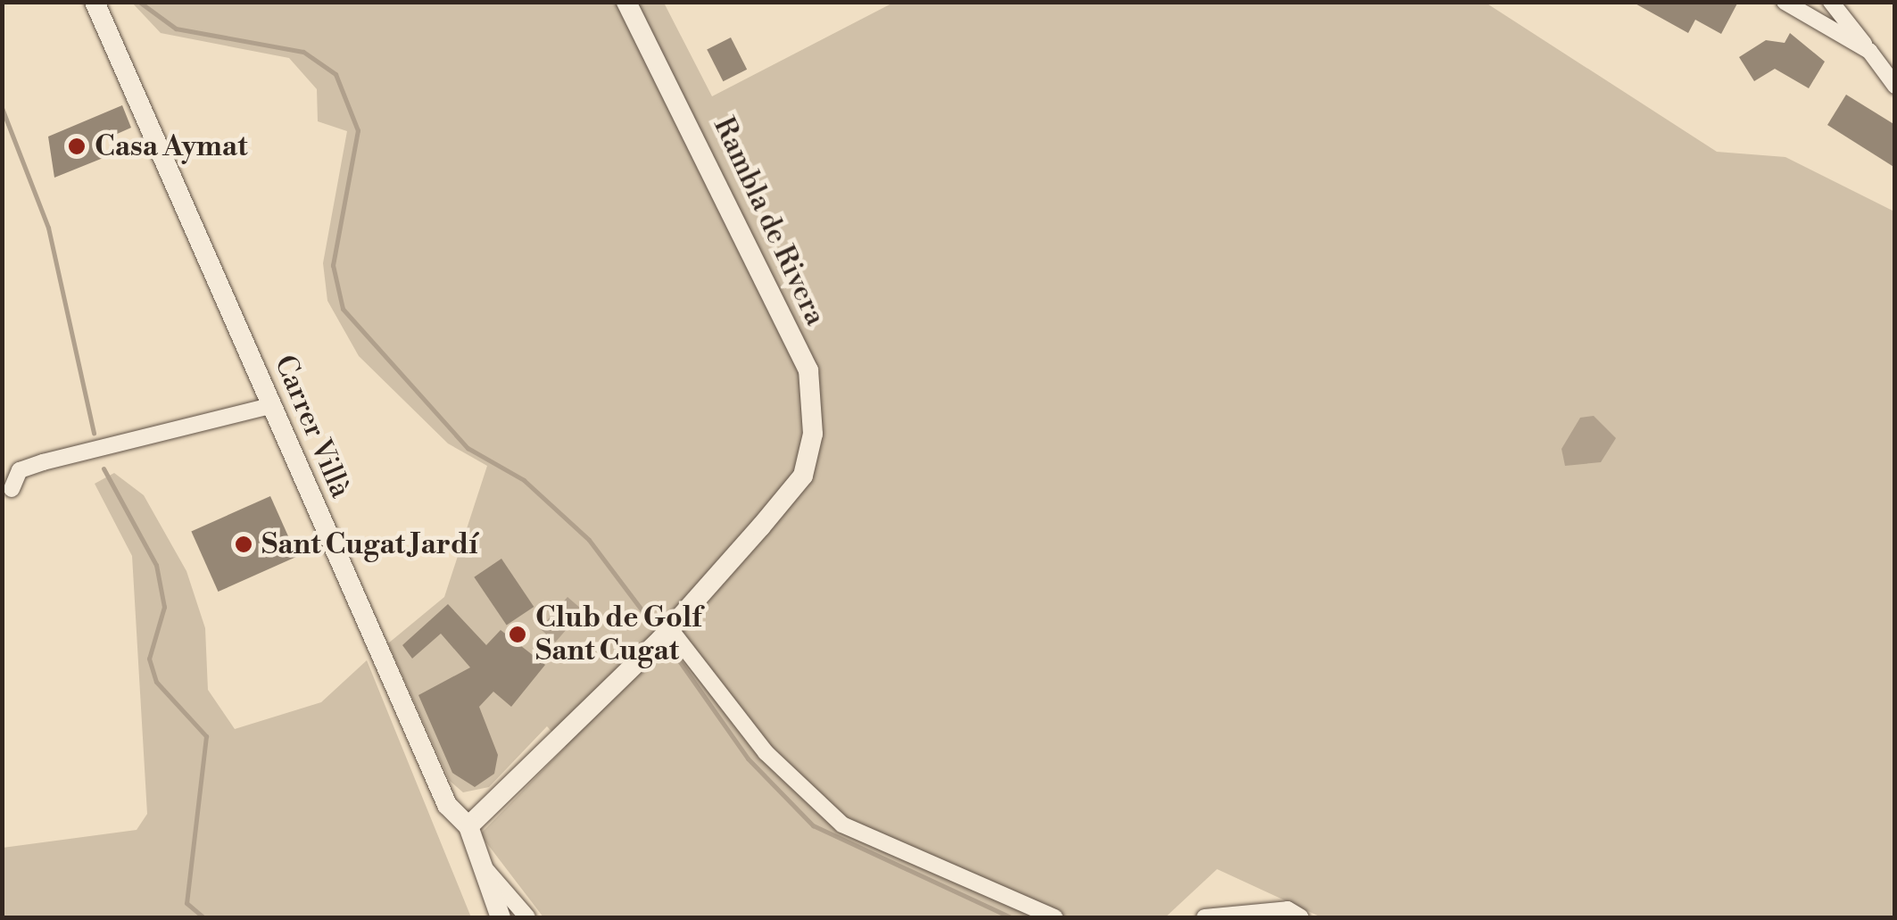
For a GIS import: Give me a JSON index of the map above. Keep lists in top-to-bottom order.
{
  "streets": {
    "street": ["Rambla de Rivera", "Carrer Villà"]
  },
  "places": ["Casa Aymat", "Sant Cugat Jardí", "Club de Golf Sant Cugat"]
}
